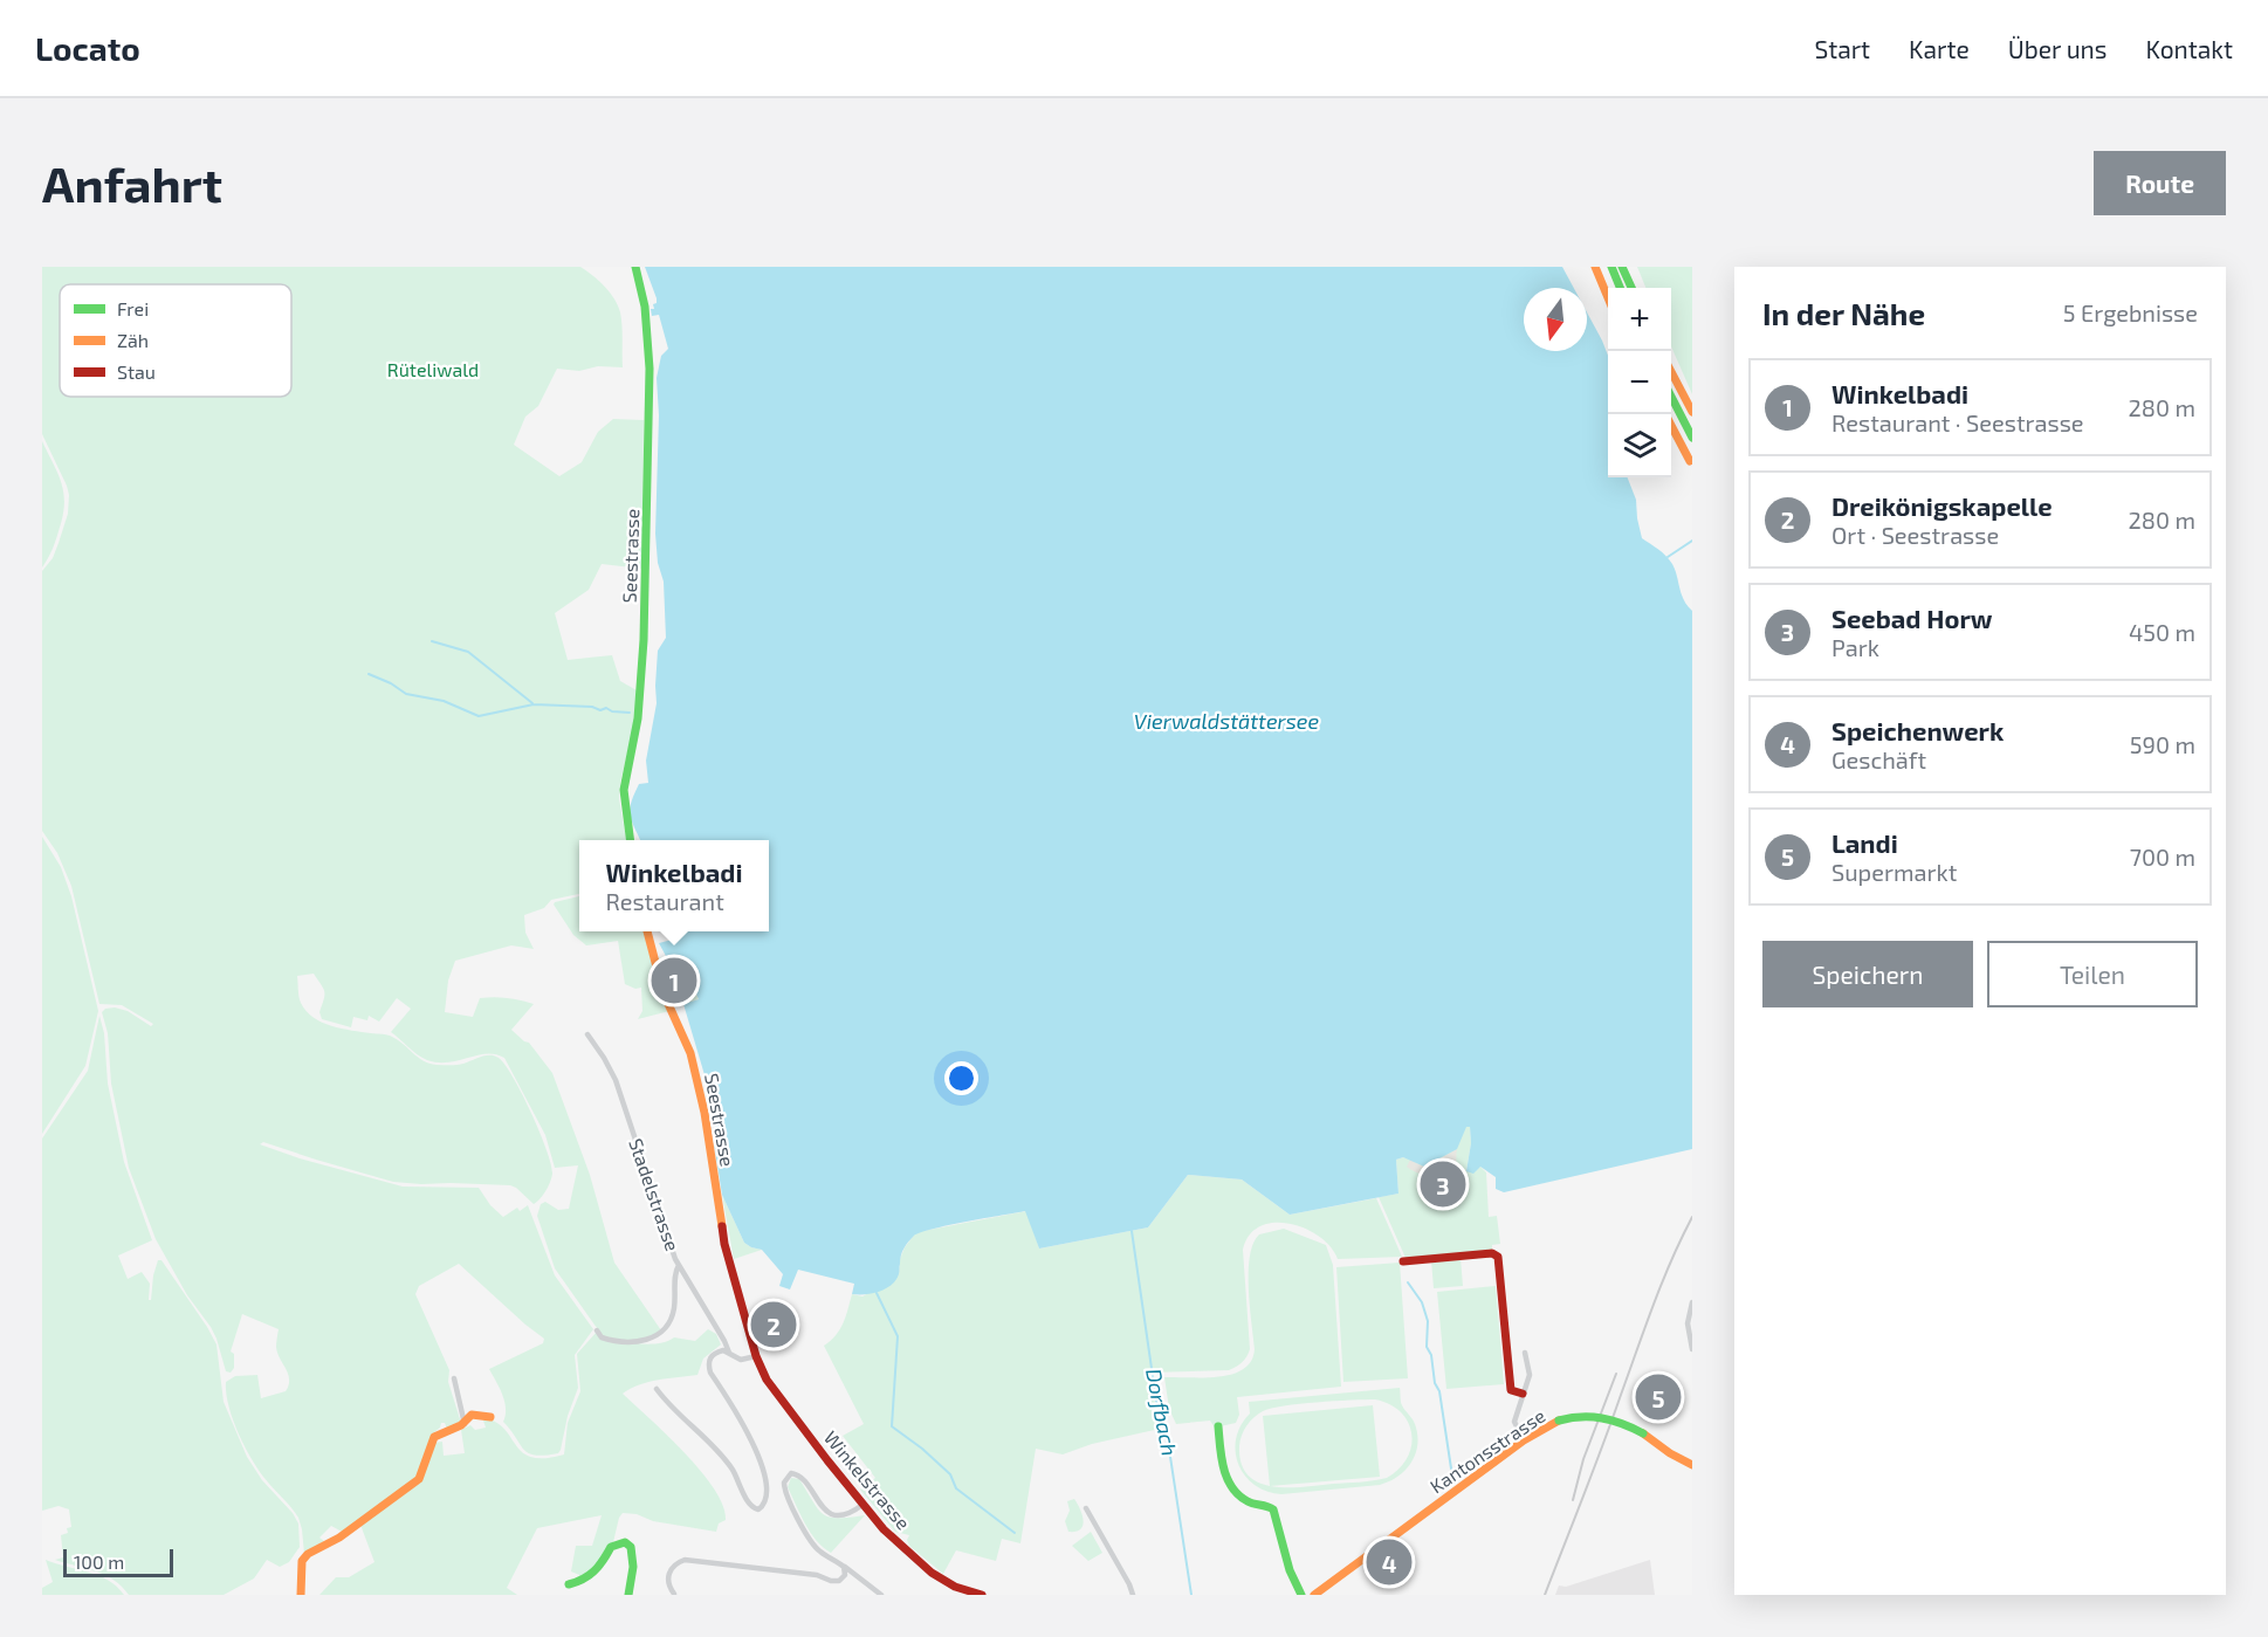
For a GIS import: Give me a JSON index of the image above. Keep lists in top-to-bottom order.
{
  "streets": {
    "main road": ["Seestrasse", "Kantonsstrasse", "Winkelstrasse"],
    "street": ["Stadelstrasse"]
  },
  "crossings": [
    ["Seestrasse", "Winkelstrasse"]
  ],
  "water": ["Vierwaldstättersee", "Dorfbach"],
  "parks": ["Rüteliwald"],
  "legend": ["Frei", "Zäh", "Stau"],
  "scale_bar": "100 m",
  "north": "bottom",
  "page": {
    "header": "Locato",
    "nav": [
      "Start",
      "Karte",
      "Über uns",
      "Kontakt"
    ],
    "buttons": [
      "Route",
      ["Speichern", "Teilen"]
    ],
    "title": "Anfahrt",
    "heading": ["In der Nähe", "5 Ergebnisse"],
    "map_buttons": ["+", "−"],
    "list": [
      {
        "mark": "1",
        "name": "Winkelbadi",
        "note": "Restaurant · Seestrasse",
        "value": "280 m"
      },
      {
        "mark": "2",
        "name": "Dreikönigskapelle",
        "note": "Ort · Seestrasse",
        "value": "280 m"
      },
      {
        "mark": "3",
        "name": "Seebad Horw",
        "note": "Park",
        "value": "450 m"
      },
      {
        "mark": "4",
        "name": "Speichenwerk",
        "note": "Geschäft",
        "value": "590 m"
      },
      {
        "mark": "5",
        "name": "Landi",
        "note": "Supermarkt",
        "value": "700 m"
      }
    ],
    "popup": ["Winkelbadi", "Restaurant"],
    "pins": [
      "1",
      "3",
      "2",
      "5",
      "4"
    ],
    "scale": "100 m"
  }
}
